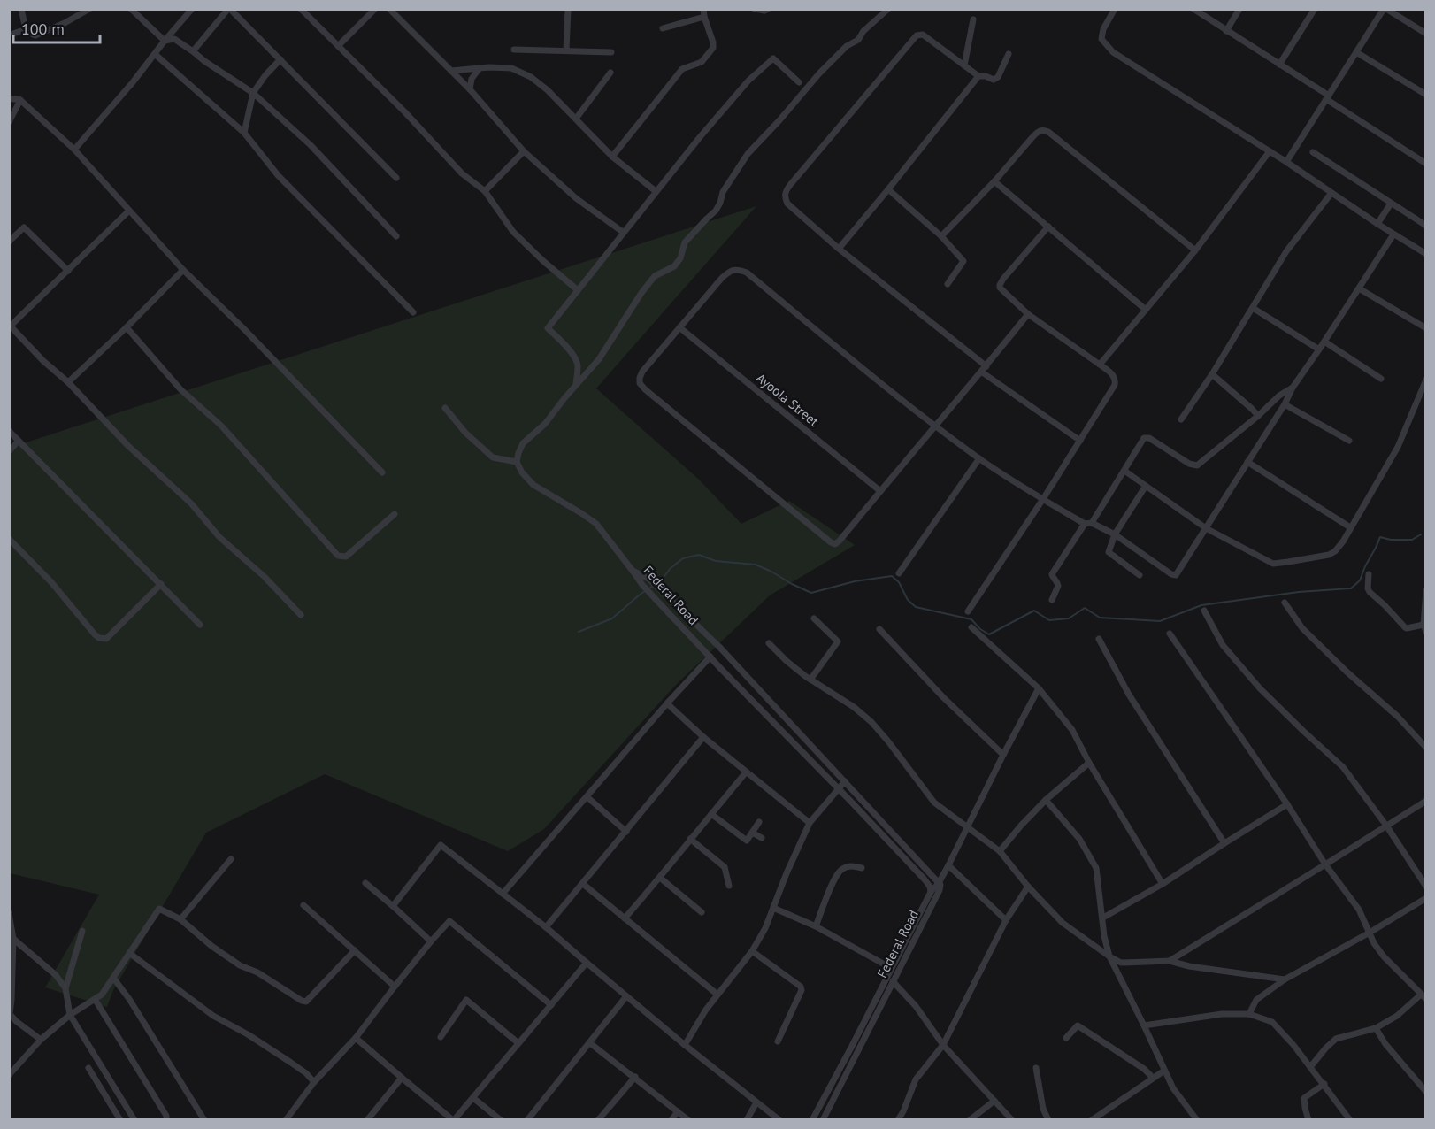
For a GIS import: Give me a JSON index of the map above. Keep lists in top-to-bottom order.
{
  "streets": {
    "street": ["Ayoola Street", "Federal Road"]
  },
  "scale_bar": "100 m"
}
